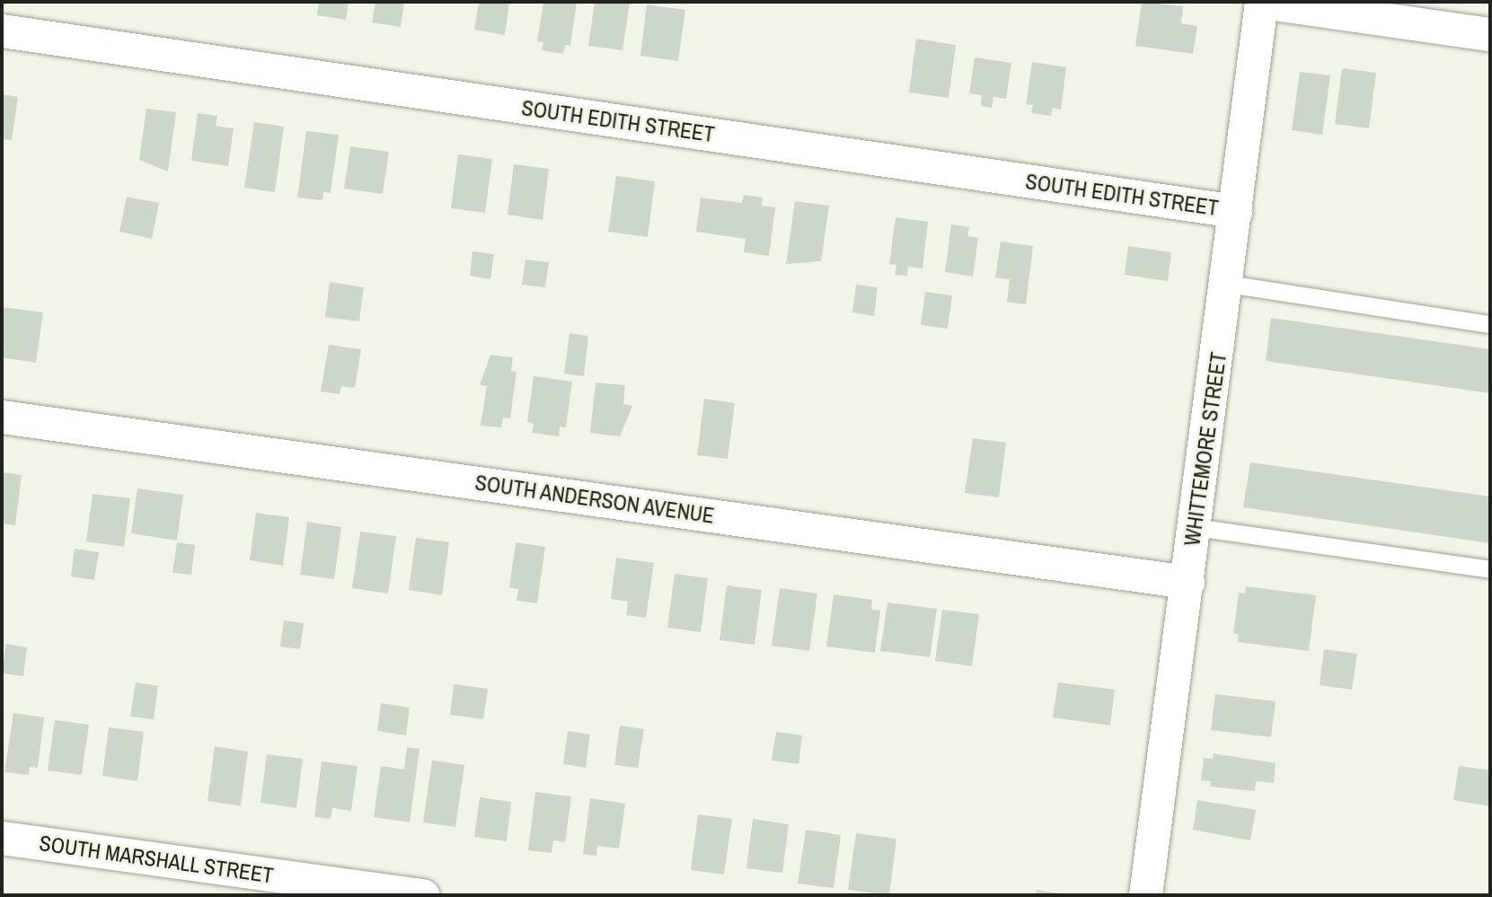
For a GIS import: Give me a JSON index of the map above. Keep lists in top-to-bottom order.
{
  "streets": {
    "street": [
      "SOUTH EDITH STREET",
      "WHITTEMORE STREET",
      "SOUTH ANDERSON AVENUE",
      "SOUTH MARSHALL STREET"
    ]
  },
  "crossings": [
    ["SOUTH EDITH STREET", "WHITTEMORE STREET"],
    ["WHITTEMORE STREET", "SOUTH ANDERSON AVENUE"]
  ]
}
